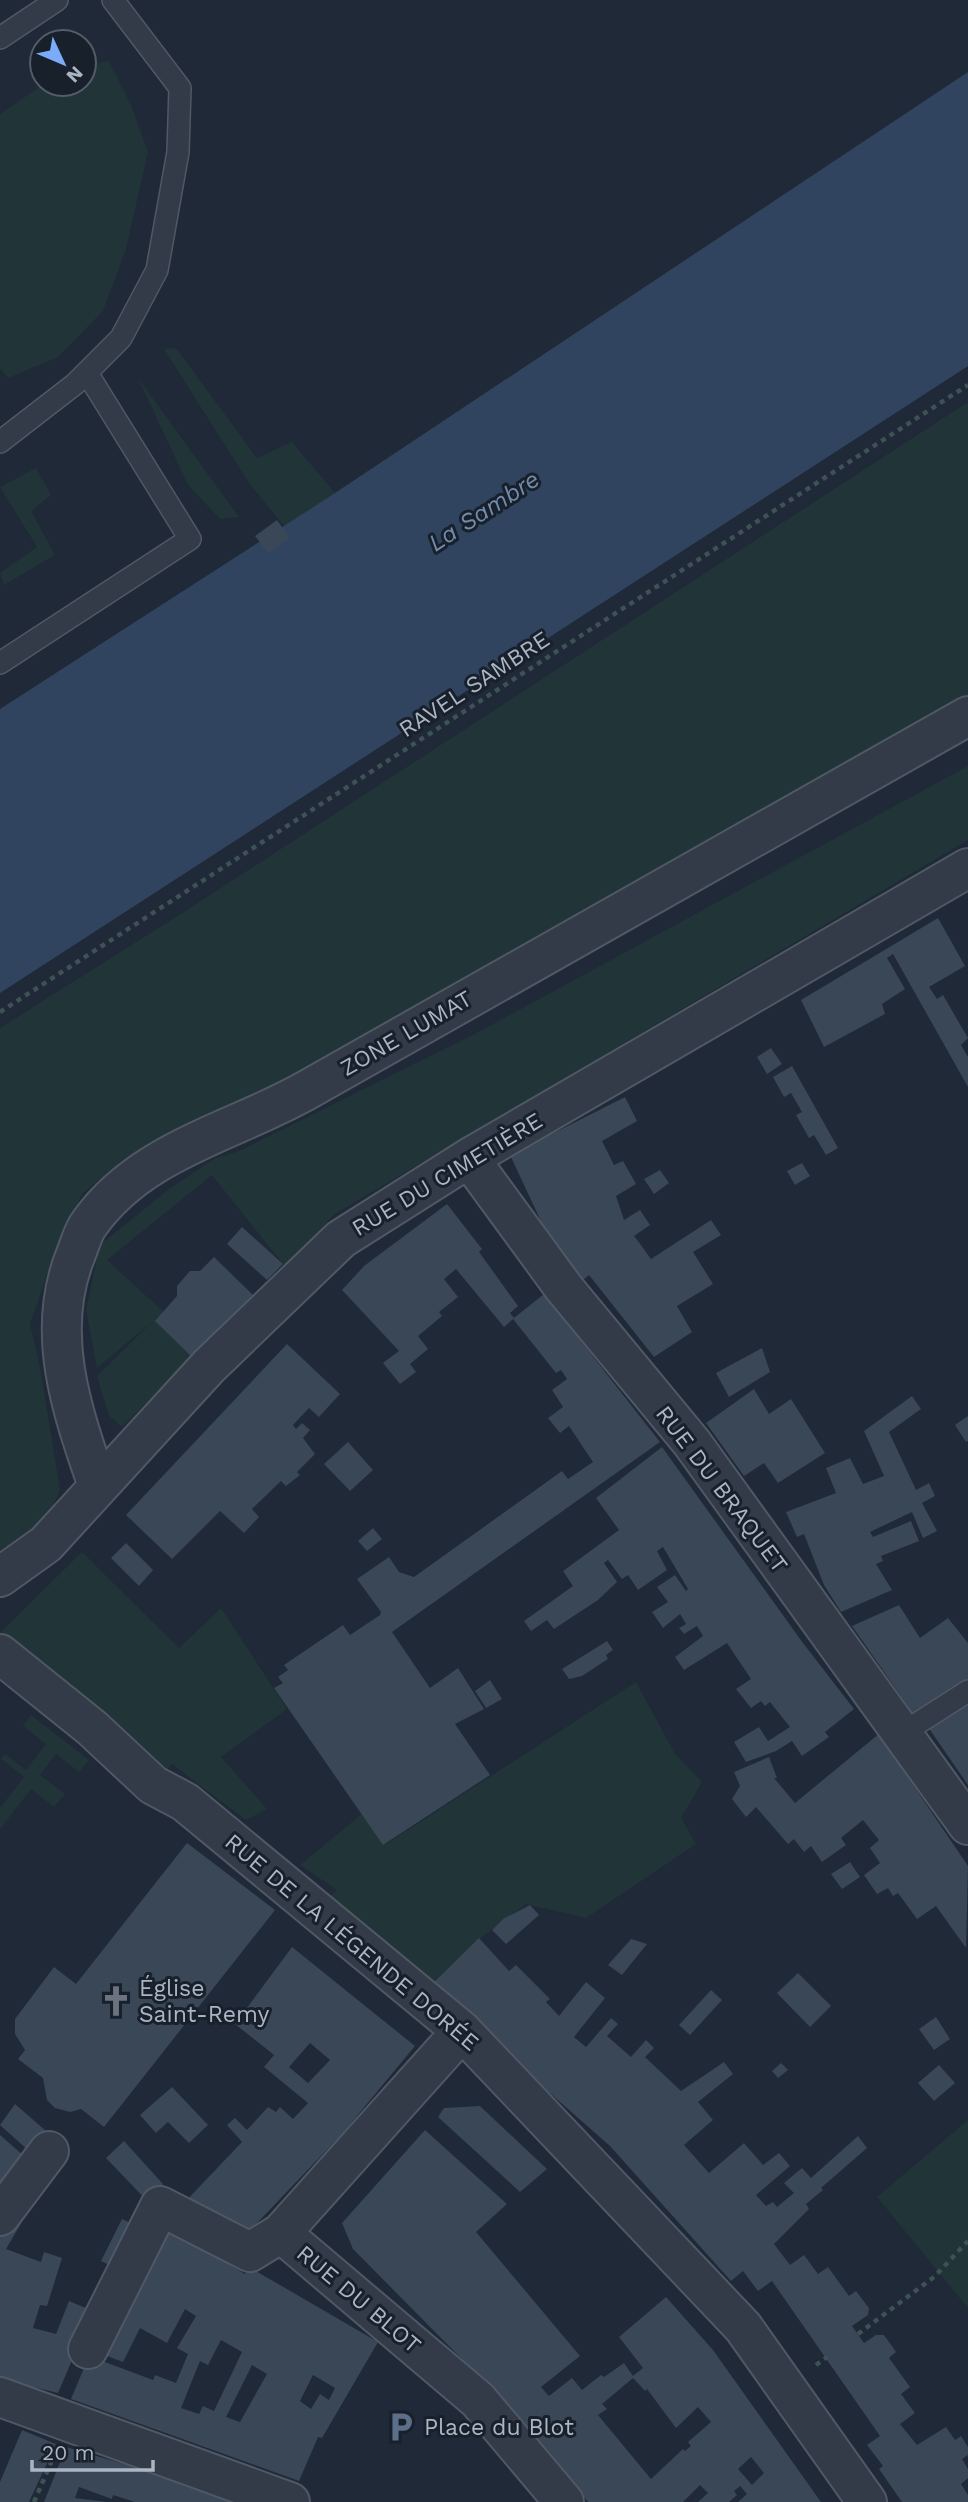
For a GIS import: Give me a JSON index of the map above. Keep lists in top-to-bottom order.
{
  "streets": {
    "street": [
      "ZONE LUMAT",
      "RUE DU CIMETIÈRE",
      "RUE DU BRAQUET",
      "RUE DE LA LÉGENDE DORÉE",
      "RUE DU BLOT"
    ],
    "path": ["RAVEL SAMBRE"]
  },
  "crossings": [
    ["ZONE LUMAT", "RUE DU CIMETIÈRE"],
    ["RUE DU CIMETIÈRE", "RUE DU BRAQUET"],
    ["RUE DE LA LÉGENDE DORÉE", "RUE DU BLOT"]
  ],
  "water": ["La Sambre"],
  "places": {
    "church": ["Église Saint-Remy"],
    "parking": ["Place du Blot"]
  },
  "scale_bar": "20 m",
  "north": "bottom right"
}
